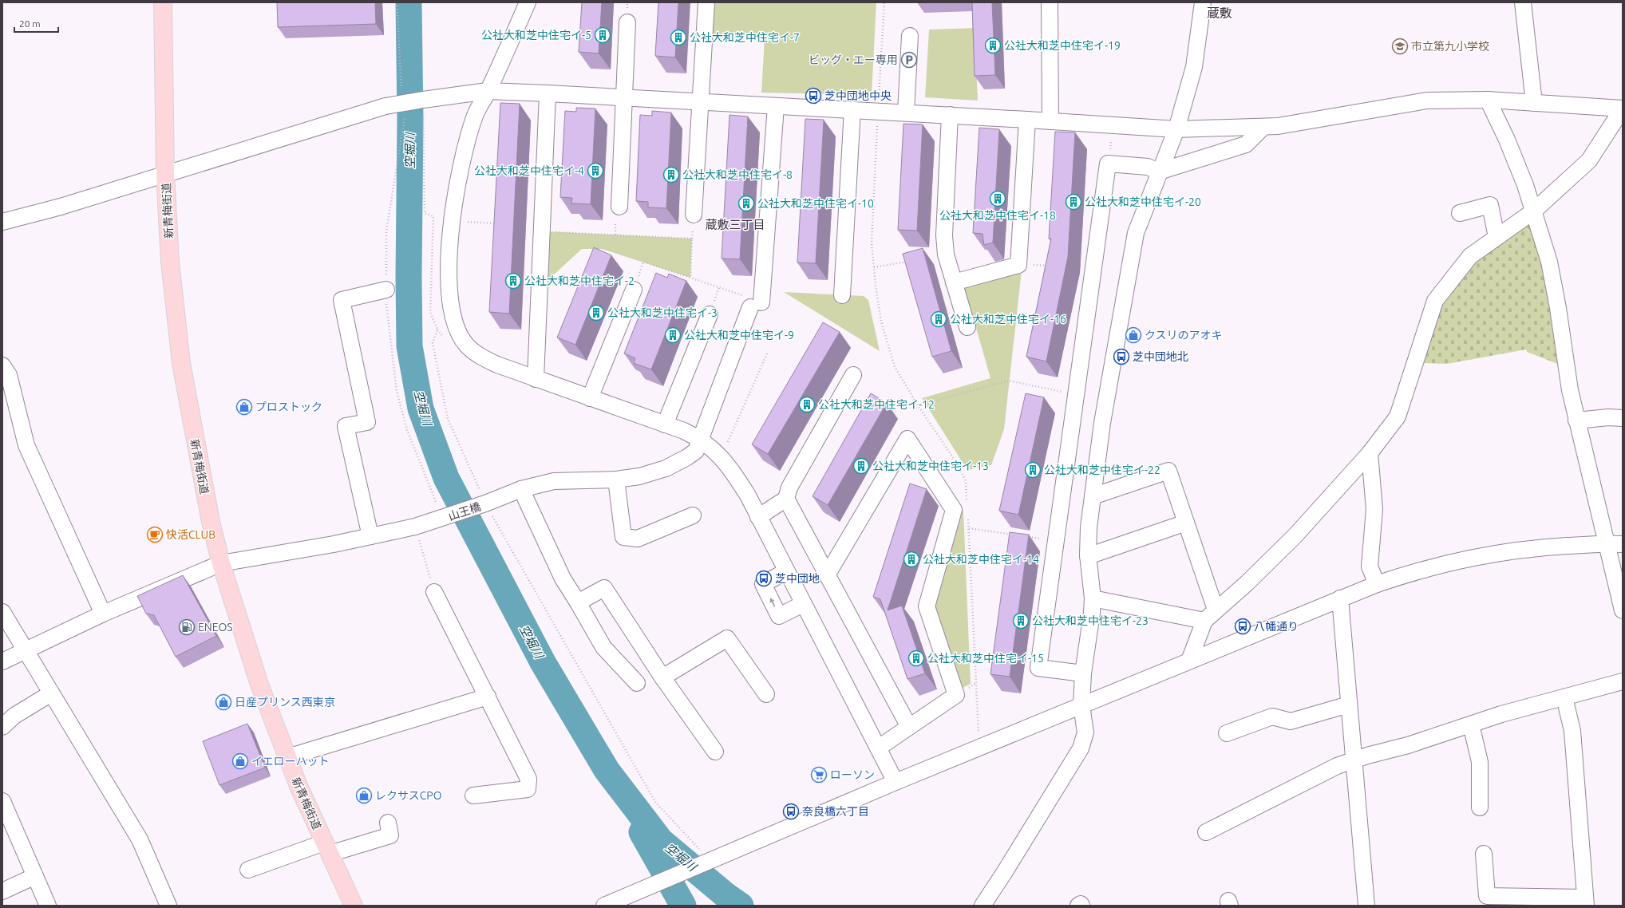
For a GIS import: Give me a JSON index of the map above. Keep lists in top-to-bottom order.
{
  "streets": {
    "main road": ["新青梅街道"],
    "street": ["山王橋"]
  },
  "crossings": [
    ["新青梅街道", "山王橋"]
  ],
  "districts": ["蔵敷", "蔵敷三丁目"],
  "water": ["空堀川"],
  "places": {
    "building": [
      "公社大和芝中住宅イ-5",
      "公社大和芝中住宅イ-7",
      "公社大和芝中住宅イ-19",
      "公社大和芝中住宅イ-4",
      "公社大和芝中住宅イ-8",
      "公社大和芝中住宅イ-18",
      "公社大和芝中住宅イ-20",
      "公社大和芝中住宅イ-10",
      "公社大和芝中住宅イ-2",
      "公社大和芝中住宅イ-3",
      "公社大和芝中住宅イ-16",
      "公社大和芝中住宅イ-9",
      "公社大和芝中住宅イ-12",
      "公社大和芝中住宅イ-13",
      "公社大和芝中住宅イ-22",
      "公社大和芝中住宅イ-14",
      "公社大和芝中住宅イ-23",
      "公社大和芝中住宅イ-15"
    ],
    "school or university": ["市立第九小学校"],
    "parking": ["ビッグ・エー専用"],
    "bus stop": [
      "芝中団地中央",
      "芝中団地北",
      "芝中団地",
      "八幡通り",
      "奈良橋六丁目"
    ],
    "shop": [
      "クスリのアオキ",
      "プロストック",
      "日産プリンス西東京",
      "イエローハット",
      "レクサスCPO"
    ],
    "cafe": ["快活CLUB"],
    "fuel station": ["ENEOS"],
    "supermarket": ["ローソン"]
  },
  "scale_bar": "20 m"
}
